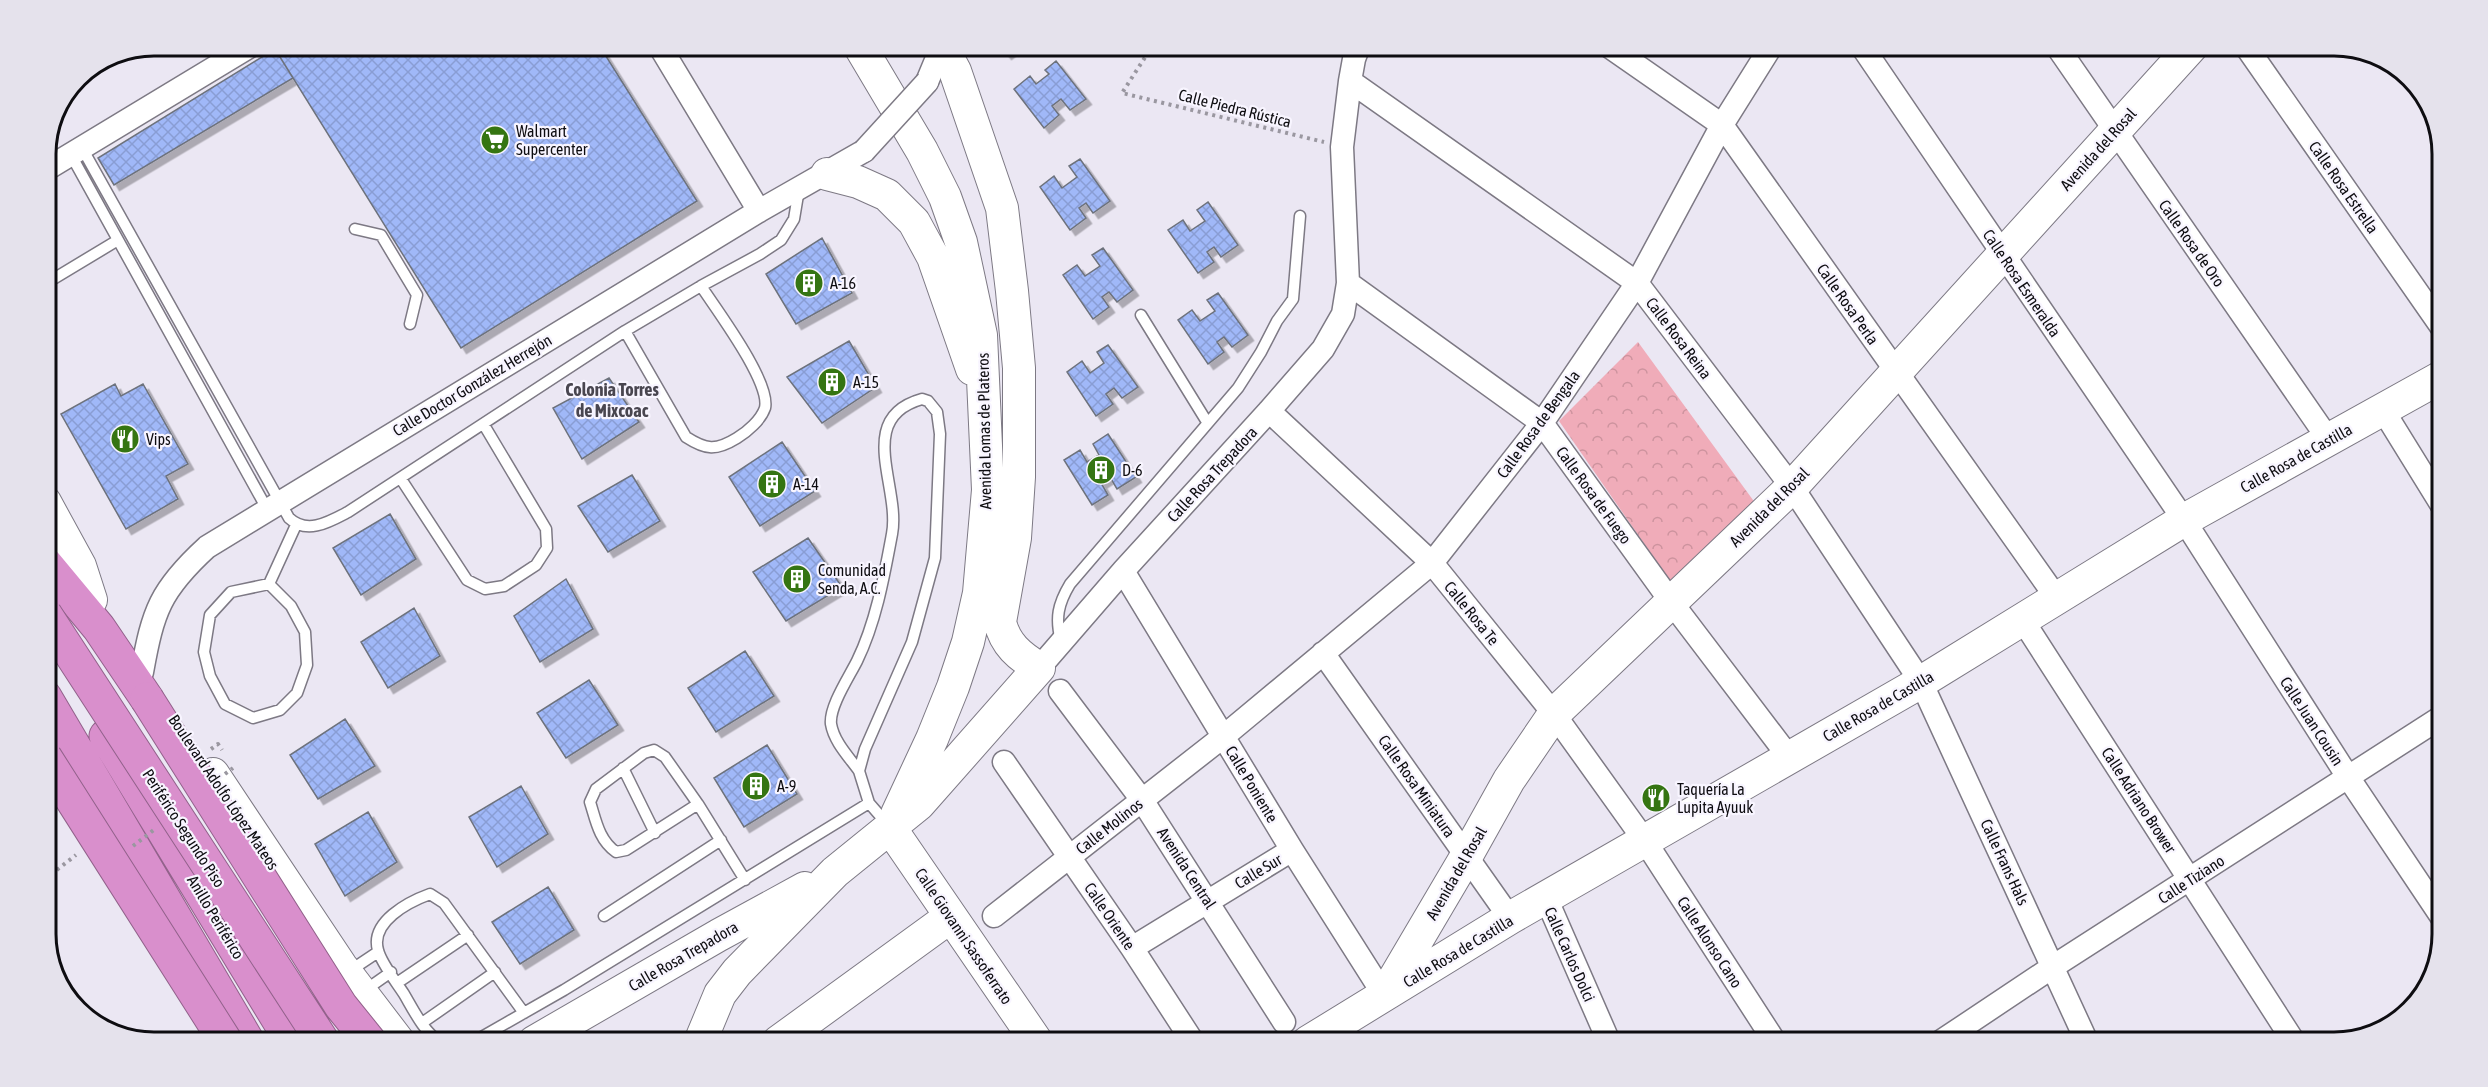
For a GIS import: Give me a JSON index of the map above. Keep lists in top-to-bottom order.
{
  "streets": {
    "highway": ["Periférico Segundo Piso", "Anillo Periférico"],
    "main road": [
      "Avenida del Rosal",
      "Avenida Lomas de Plateros",
      "Calle Rosa de Castilla",
      "Calle Rosa Trepadora",
      "Boulevard Adolfo López Mateos",
      "Calle Giovanni Sassoferrato"
    ],
    "street": [
      "Calle Rosa Estrella",
      "Calle Rosa de Oro",
      "Calle Rosa Esmeralda",
      "Calle Rosa Perla",
      "Calle Rosa Reina",
      "Calle Doctor González Herrejón",
      "Calle Rosa de Bengala",
      "Calle Rosa de Fuego",
      "Calle Rosa Te",
      "Calle Juan Cousin",
      "Calle Poniente",
      "Calle Rosa Miniatura",
      "Calle Adriano Brower",
      "Calle Molinos",
      "Calle Frans Hals",
      "Avenida Central",
      "Calle Sur",
      "Calle Tiziano",
      "Calle Oriente",
      "Calle Alonso Cano",
      "Calle Carlos Dolci"
    ],
    "path": ["Calle Piedra Rústica"]
  },
  "crossings": [
    ["Calle Piedra Rústica", "Calle Rosa Trepadora"],
    ["Avenida del Rosal", "Calle Rosa de Oro"],
    ["Avenida del Rosal", "Calle Rosa Esmeralda"],
    ["Avenida del Rosal", "Calle Rosa Perla"],
    ["Avenida del Rosal", "Calle Rosa Reina"],
    ["Avenida del Rosal", "Calle Rosa de Castilla"],
    ["Avenida del Rosal", "Calle Rosa de Fuego"],
    ["Avenida del Rosal", "Calle Rosa Te"],
    ["Avenida del Rosal", "Calle Poniente"],
    ["Avenida del Rosal", "Calle Rosa Miniatura"],
    ["Calle Rosa de Oro", "Calle Rosa de Castilla"],
    ["Calle Rosa Esmeralda", "Calle Rosa de Castilla"],
    ["Calle Rosa Esmeralda", "Calle Juan Cousin"],
    ["Calle Rosa Perla", "Calle Rosa de Bengala"],
    ["Calle Rosa Perla", "Calle Rosa de Castilla"],
    ["Calle Rosa Reina", "Calle Rosa de Bengala"],
    ["Calle Rosa Reina", "Calle Rosa de Castilla"],
    ["Calle Rosa Reina", "Calle Rosa Trepadora"],
    ["Calle Rosa Reina", "Calle Frans Hals"],
    ["Calle Doctor González Herrejón", "Boulevard Adolfo López Mateos"],
    ["Calle Rosa de Bengala", "Calle Rosa de Fuego"],
    ["Calle Rosa de Bengala", "Calle Rosa Te"],
    ["Calle Rosa de Bengala", "Calle Poniente"],
    ["Calle Rosa de Bengala", "Calle Rosa Miniatura"],
    ["Calle Rosa de Bengala", "Calle Molinos"],
    ["Avenida Lomas de Plateros", "Calle Rosa Trepadora"],
    ["Avenida Lomas de Plateros", "Calle Giovanni Sassoferrato"],
    ["Calle Rosa de Castilla", "Calle Rosa de Fuego"],
    ["Calle Rosa de Castilla", "Calle Rosa Te"],
    ["Calle Rosa de Castilla", "Calle Juan Cousin"],
    ["Calle Rosa de Castilla", "Calle Poniente"],
    ["Calle Rosa de Castilla", "Calle Rosa Miniatura"],
    ["Calle Rosa de Castilla", "Calle Adriano Brower"],
    ["Calle Rosa de Castilla", "Calle Frans Hals"],
    ["Calle Rosa de Castilla", "Calle Alonso Cano"],
    ["Calle Rosa de Castilla", "Calle Carlos Dolci"],
    ["Calle Rosa Trepadora", "Calle Rosa de Fuego"],
    ["Calle Rosa Trepadora", "Calle Rosa Te"],
    ["Calle Rosa Trepadora", "Calle Poniente"],
    ["Calle Rosa Trepadora", "Calle Giovanni Sassoferrato"],
    ["Calle Rosa Te", "Calle Alonso Cano"],
    ["Calle Juan Cousin", "Calle Tiziano"],
    ["Calle Poniente", "Calle Molinos"],
    ["Calle Poniente", "Calle Sur"],
    ["Calle Adriano Brower", "Calle Tiziano"],
    ["Calle Molinos", "Avenida Central"],
    ["Calle Molinos", "Calle Oriente"],
    ["Calle Frans Hals", "Calle Tiziano"],
    ["Avenida Central", "Calle Sur"],
    ["Calle Sur", "Calle Oriente"]
  ],
  "districts": ["Colonia Torres de Mixcoac"],
  "places": {
    "supermarket": ["Walmart Supercenter"],
    "building": [
      "A-16",
      "A-15",
      "D-6",
      "A-14",
      "Comunidad Senda, A.C.",
      "A-9"
    ],
    "restaurant": ["Vips", "Taquería La Lupita Ayuuk"]
  }
}
